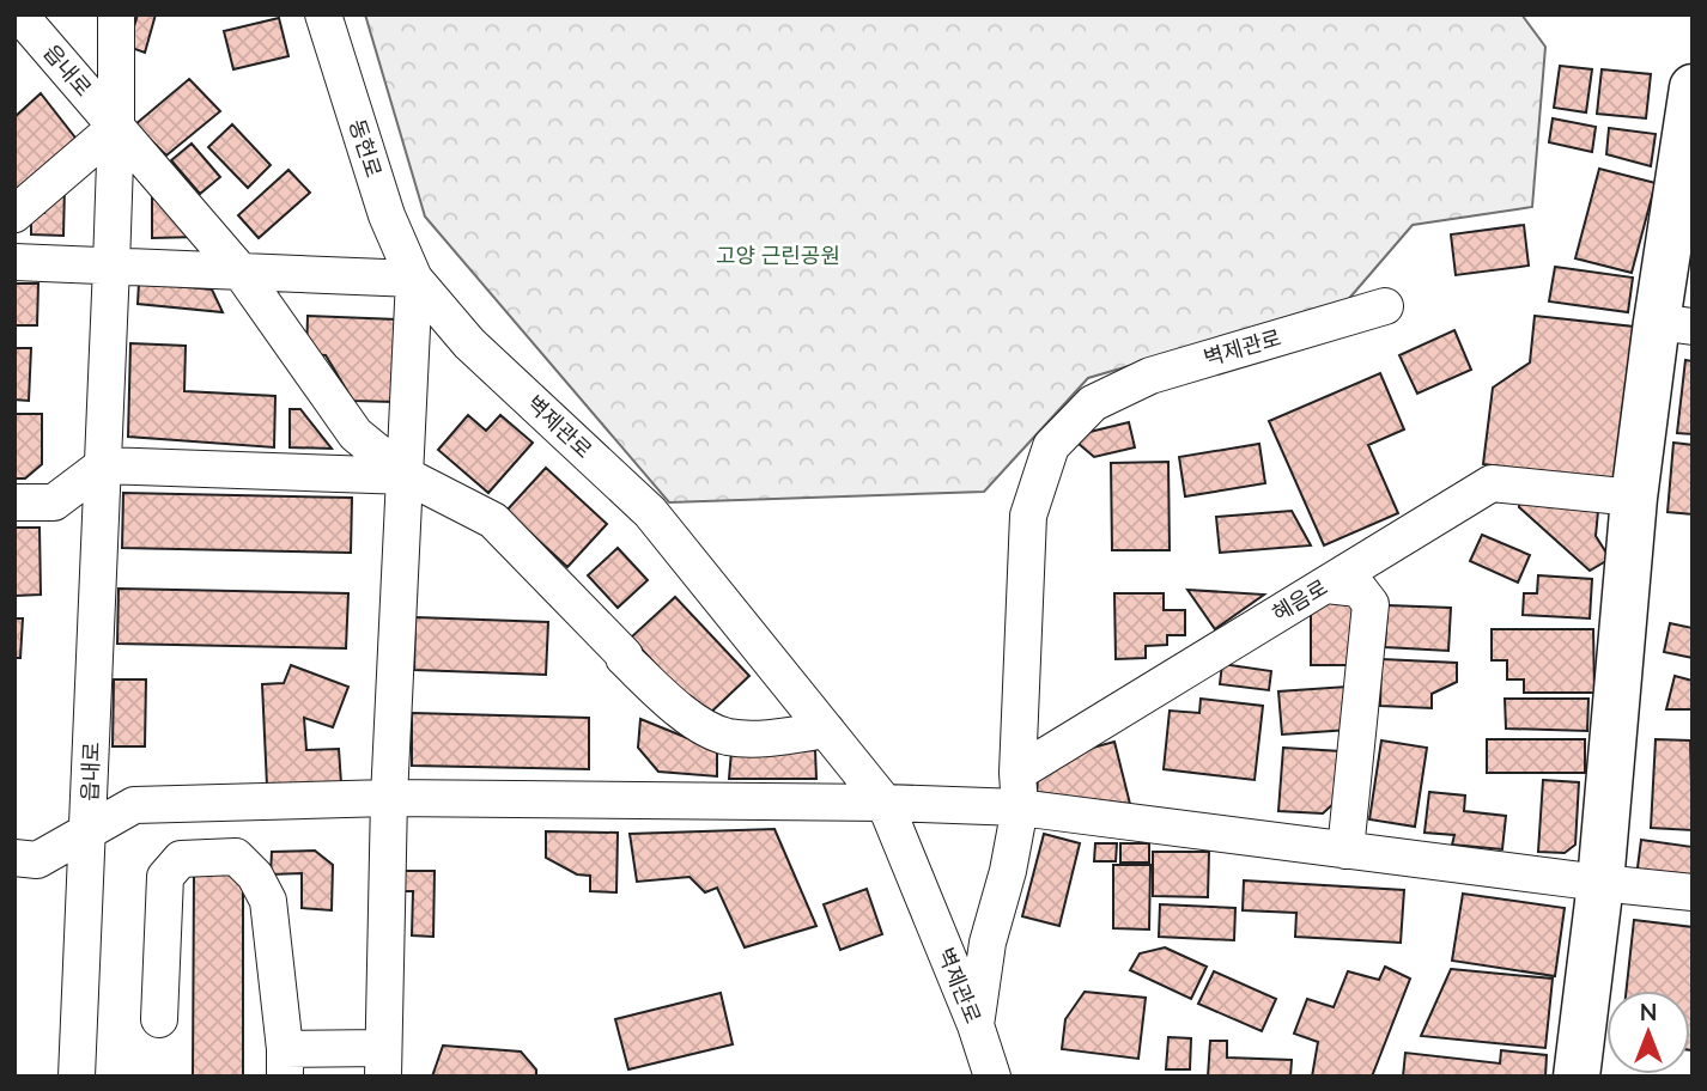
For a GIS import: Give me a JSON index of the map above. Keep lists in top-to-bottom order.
{
  "streets": {
    "street": [
      "읍내로",
      "동헌로",
      "벽제관로",
      "혜음로"
    ]
  },
  "crossings": [
    ["동헌로", "벽제관로"],
    ["벽제관로", "혜음로"]
  ],
  "parks": ["고양 근린공원"],
  "north": "top"
}
